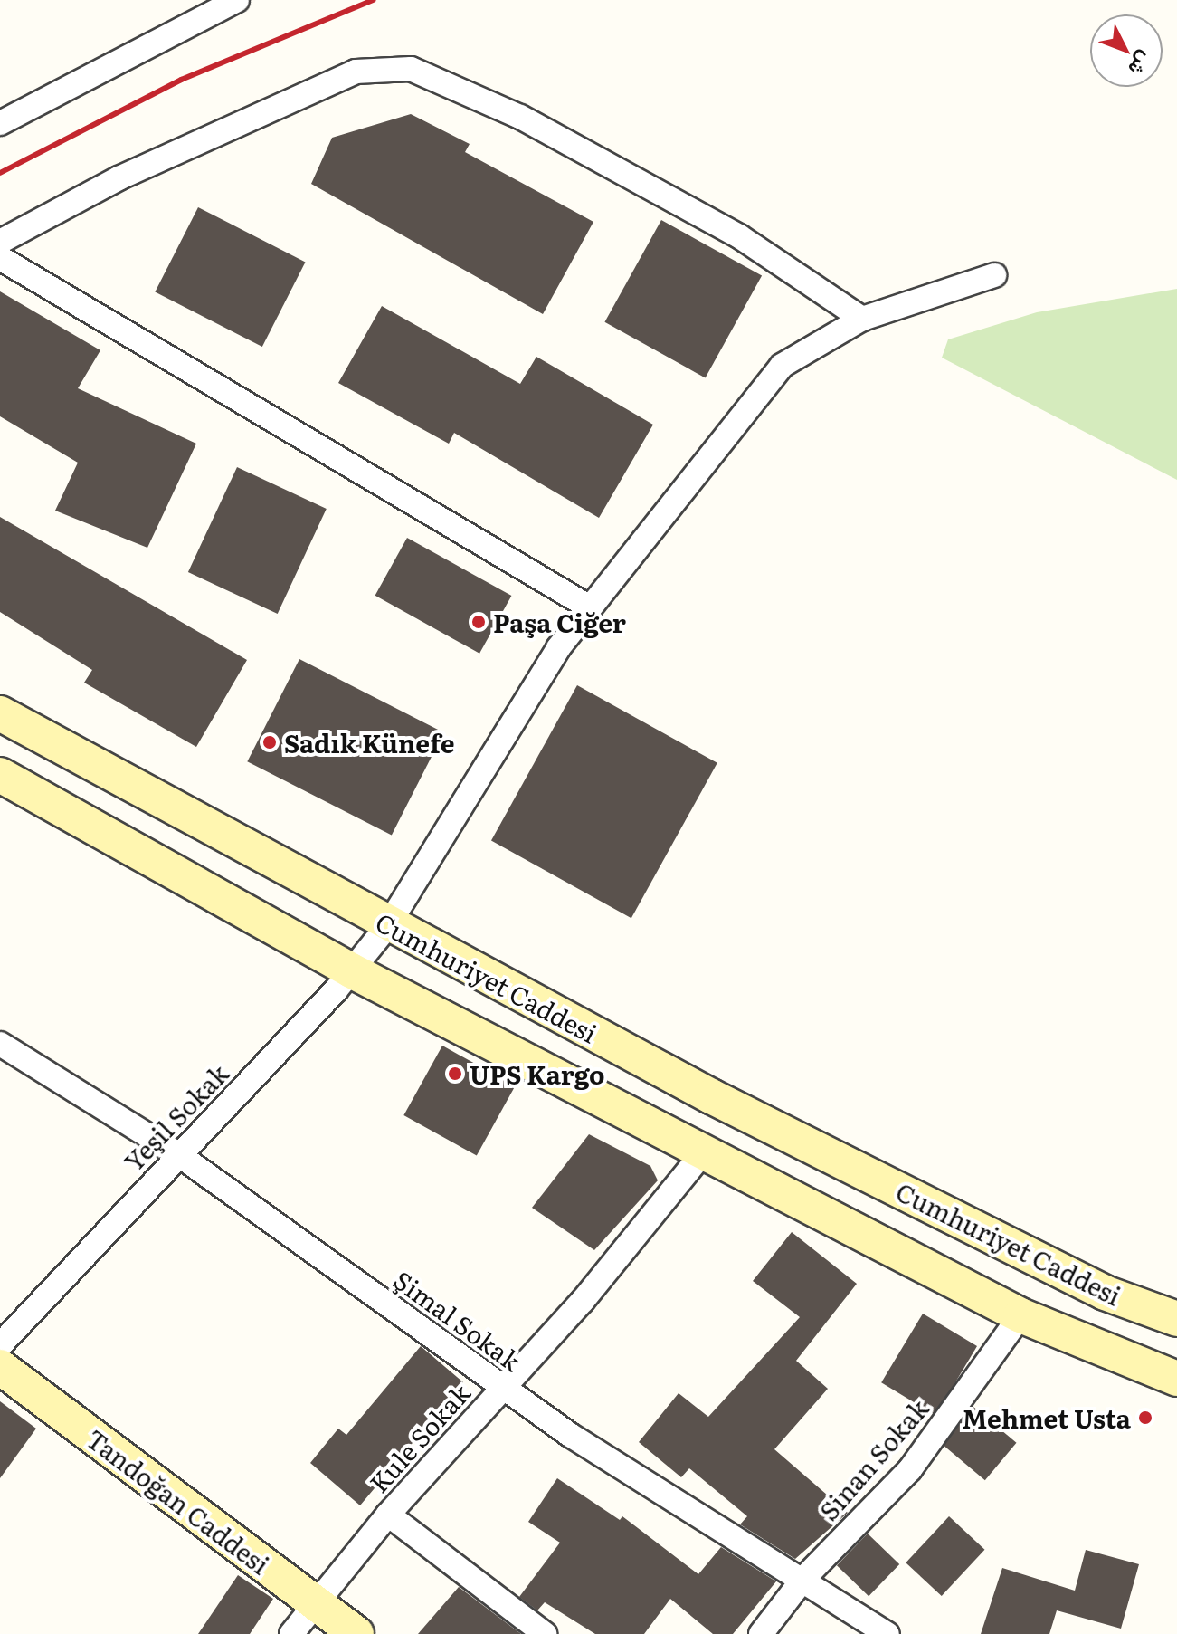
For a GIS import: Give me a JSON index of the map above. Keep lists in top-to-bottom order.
{
  "streets": {
    "main road": ["Cumhuriyet Caddesi", "Tandoğan Caddesi"],
    "street": [
      "Yeşil Sokak",
      "Şimal Sokak",
      "Kule Sokak",
      "Sinan Sokak"
    ]
  },
  "crossings": [
    ["Cumhuriyet Caddesi", "Yeşil Sokak"],
    ["Yeşil Sokak", "Şimal Sokak"],
    ["Şimal Sokak", "Kule Sokak"],
    ["Şimal Sokak", "Sinan Sokak"],
    ["Kule Sokak", "Tandoğan Caddesi"]
  ],
  "places": [
    "Paşa Ciğer",
    "Sadık Künefe",
    "UPS Kargo",
    "Mehmet Usta"
  ],
  "north": "bottom right"
}
